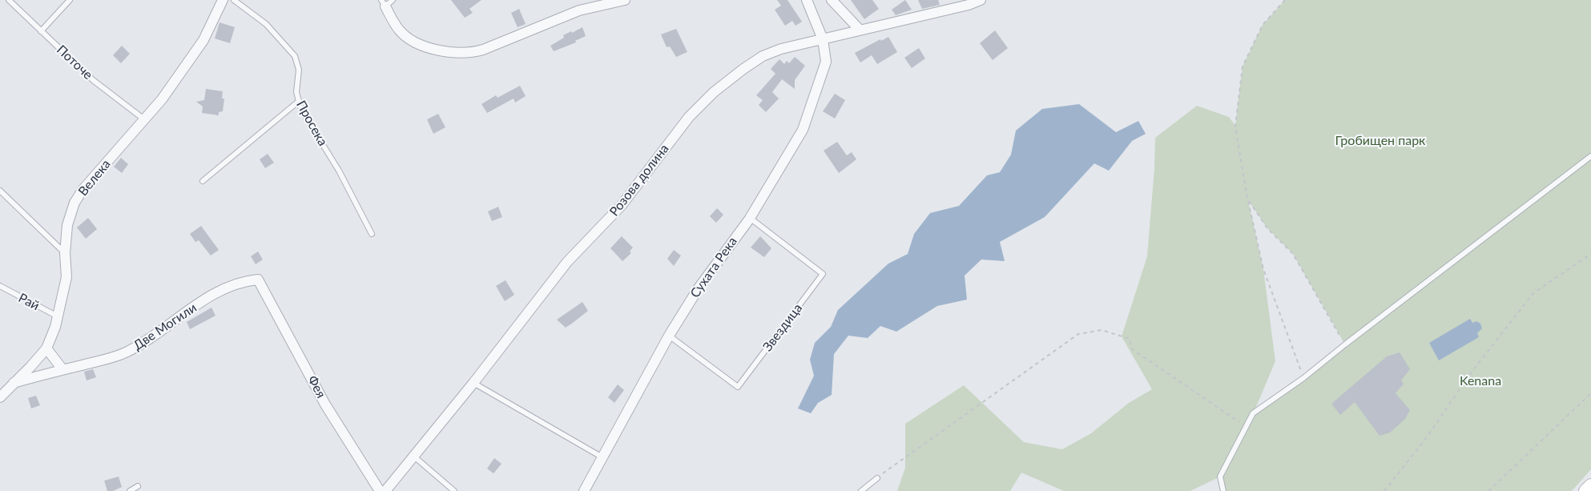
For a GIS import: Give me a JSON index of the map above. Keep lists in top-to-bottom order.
{
  "streets": {
    "street": [
      "Велека",
      "Розова долина",
      "Сухата Река",
      "Две Могили",
      "Фея"
    ],
    "lane": [
      "Поточе",
      "Просека",
      "Рай",
      "Звездица"
    ]
  },
  "crossings": [
    ["Поточе", "Велека"],
    ["Велека", "Рай"],
    ["Велека", "Две Могили"],
    ["Розова долина", "Сухата Река"],
    ["Сухата Река", "Звездица"],
    ["Две Могили", "Фея"]
  ],
  "parks": ["Гробищен парк", "Kenana"]
}
